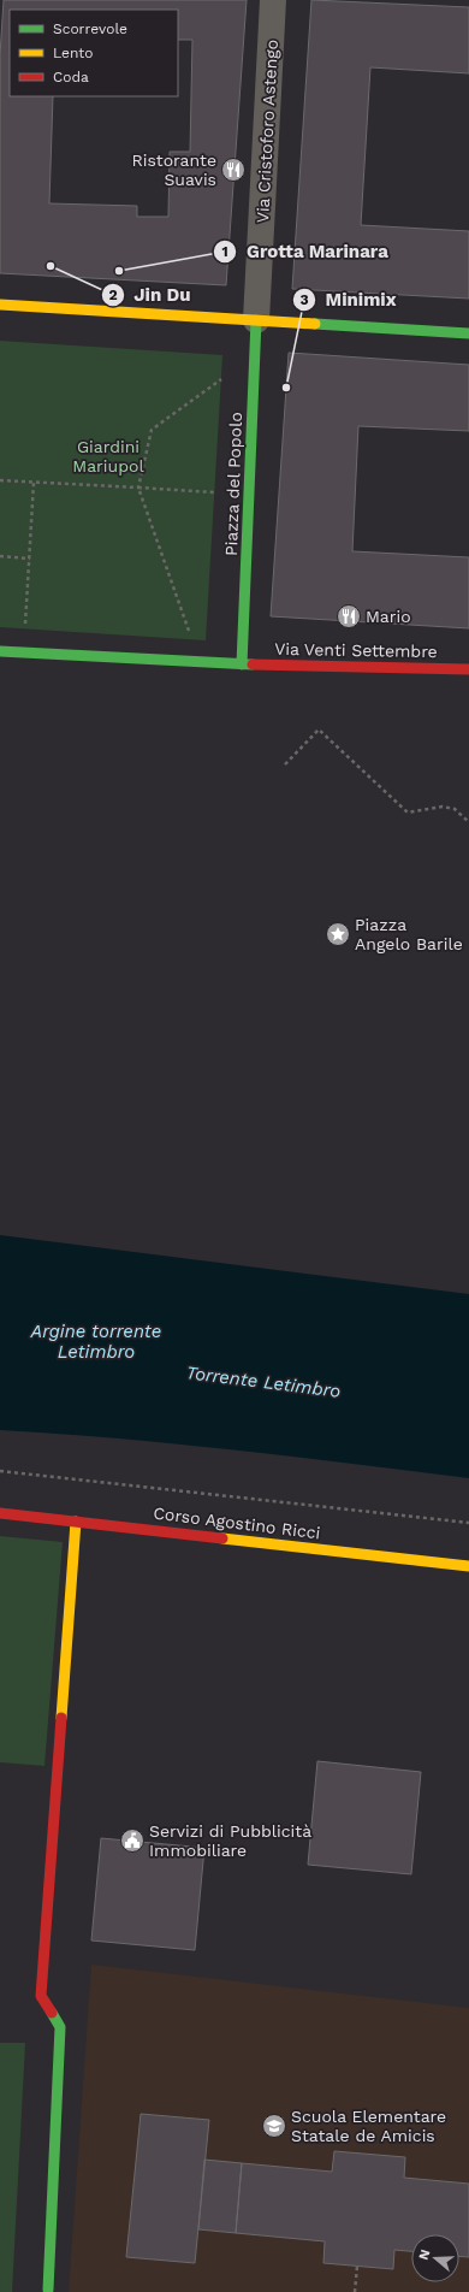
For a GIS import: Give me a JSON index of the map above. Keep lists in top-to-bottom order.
{
  "streets": {
    "street": [
      "Via Cristoforo Astengo",
      "Piazza del Popolo",
      "Via Venti Settembre",
      "Corso Agostino Ricci"
    ]
  },
  "crossings": [
    ["Via Cristoforo Astengo", "Piazza del Popolo"],
    ["Piazza del Popolo", "Via Venti Settembre"]
  ],
  "water": ["Argine torrente Letimbro", "Torrente Letimbro"],
  "parks": ["Giardini Mariupol"],
  "places": {
    "restaurant": ["Ristorante Suavis", "Mario"],
    "other": ["Jin Du", "Grotta Marinara", "Minimix"],
    "place": ["Piazza Angelo Barile"],
    "public building": ["Servizi di Pubblicità Immobiliare"],
    "school or university": ["Scuola Elementare Statale de Amicis"]
  },
  "legend": ["Scorrevole", "Lento", "Coda"],
  "north": "left"
}
